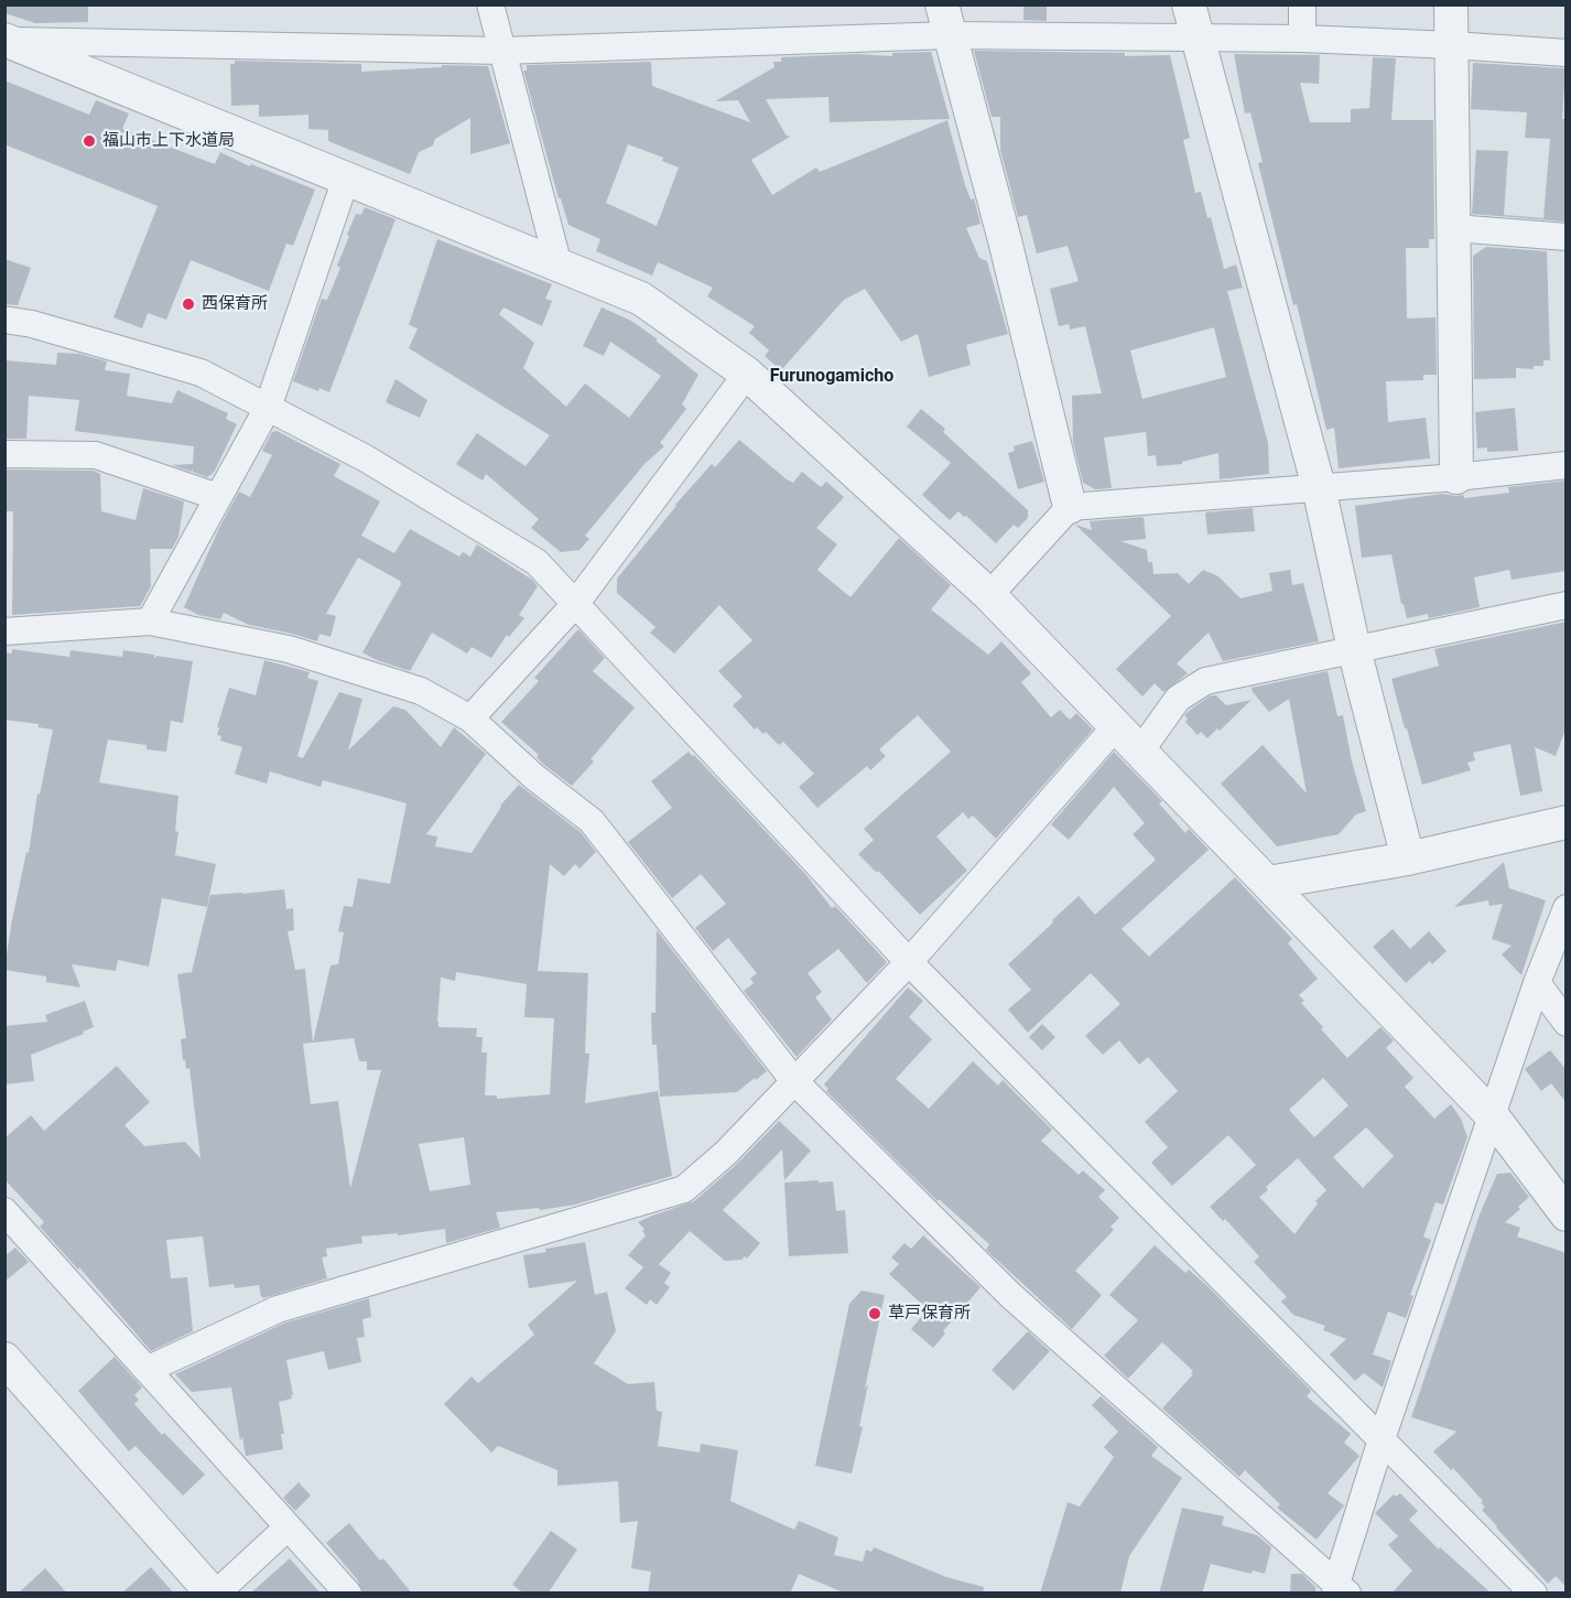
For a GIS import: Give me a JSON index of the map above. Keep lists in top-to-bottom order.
{
  "districts": ["Furunogamicho"],
  "places": ["福山市上下水道局", "西保育所", "草戸保育所"]
}
